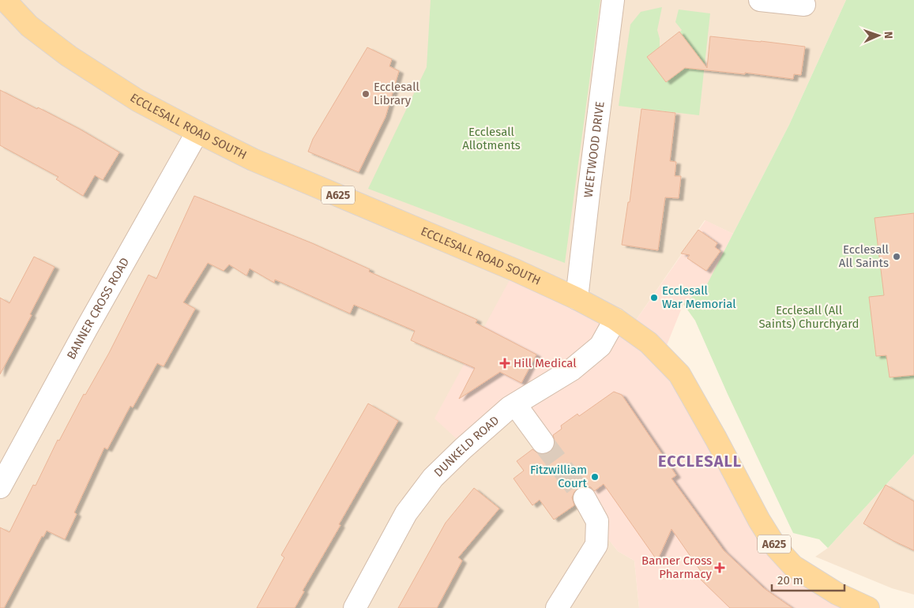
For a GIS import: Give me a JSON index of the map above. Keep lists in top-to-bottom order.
{
  "streets": {
    "main road": ["ECCLESALL ROAD SOUTH", "A625"],
    "street": ["WEETWOOD DRIVE", "BANNER CROSS ROAD", "DUNKELD ROAD"]
  },
  "crossings": [
    ["ECCLESALL ROAD SOUTH", "WEETWOOD DRIVE"],
    ["ECCLESALL ROAD SOUTH", "BANNER CROSS ROAD"],
    ["ECCLESALL ROAD SOUTH", "DUNKELD ROAD"]
  ],
  "districts": ["ECCLESALL"],
  "parks": ["Ecclesall Allotments", "Ecclesall (All Saints) Churchyard"],
  "places": {
    "other": [
      "Ecclesall Library",
      "Ecclesall All Saints",
      "Ecclesall War Memorial",
      "Fitzwilliam Court"
    ],
    "health": ["Hill Medical", "Banner Cross Pharmacy"]
  },
  "scale_bar": "20 m",
  "north": "right"
}
